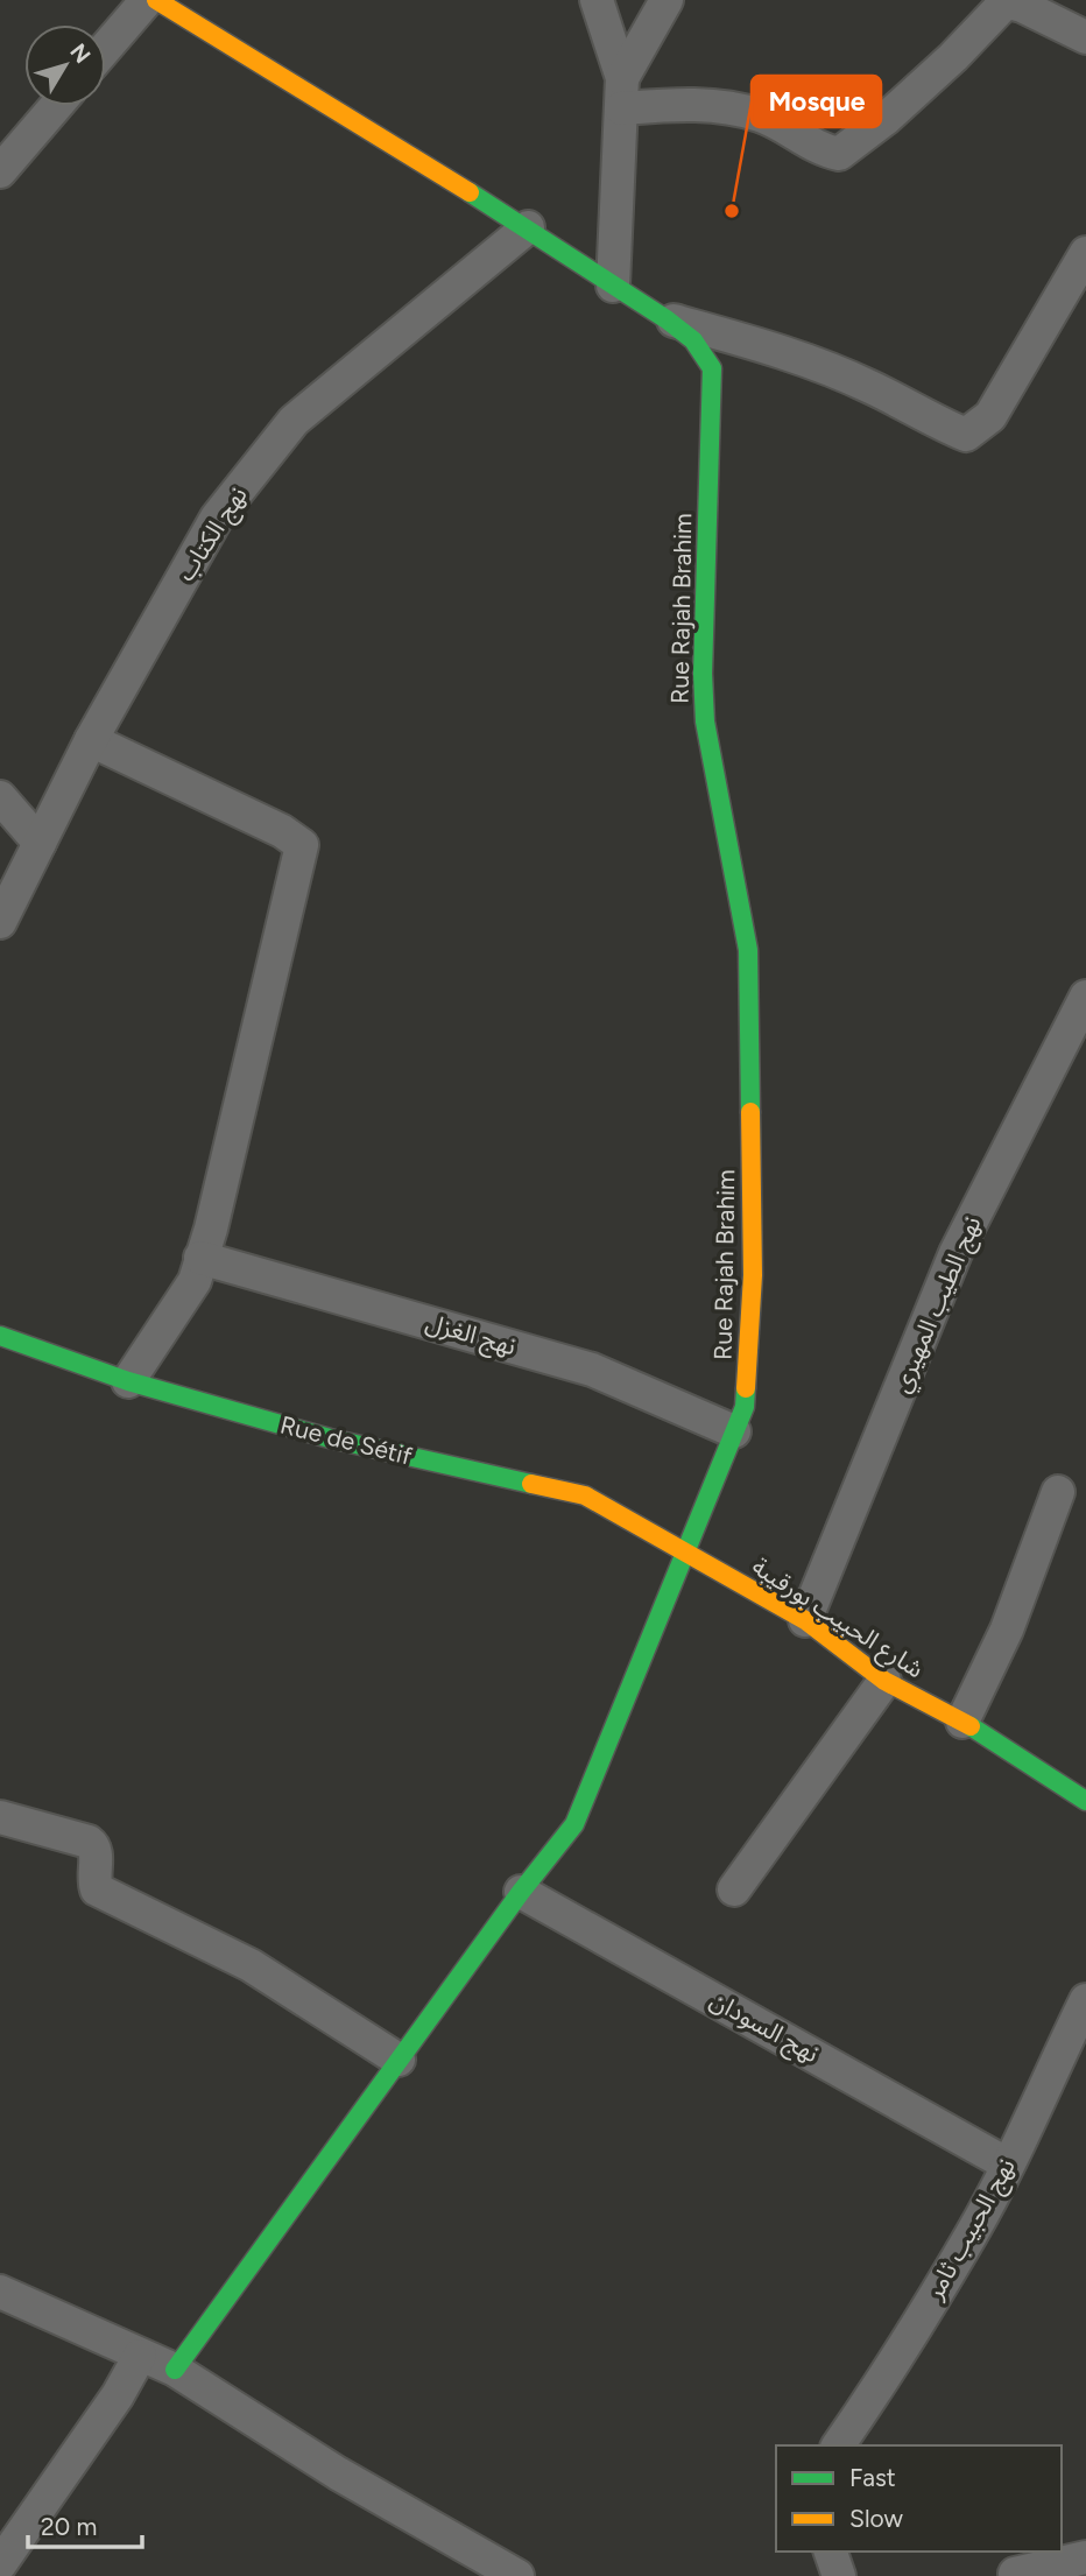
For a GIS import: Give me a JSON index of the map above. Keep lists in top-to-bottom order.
{
  "streets": {
    "street": [
      "نهج الكتاب",
      "Rue Rajah Brahim",
      "نهج الطيب المهيري",
      "نهج الغزل",
      "Rue de Sétif",
      "شارع الحبيب بورقيبة",
      "نهج السودان",
      "نهج الحبيب ثامر"
    ]
  },
  "crossings": [
    ["نهج الكتاب", "Rue Rajah Brahim"],
    ["Rue Rajah Brahim", "نهج الغزل"],
    ["Rue Rajah Brahim", "Rue de Sétif"],
    ["Rue Rajah Brahim", "شارع الحبيب بورقيبة"],
    ["Rue Rajah Brahim", "نهج السودان"],
    ["نهج الطيب المهيري", "شارع الحبيب بورقيبة"],
    ["Rue de Sétif", "شارع الحبيب بورقيبة"],
    ["نهج السودان", "نهج الحبيب ثامر"]
  ],
  "places": ["Mosque"],
  "legend": ["Fast", "Slow"],
  "scale_bar": "20 m",
  "north": "top right"
}
